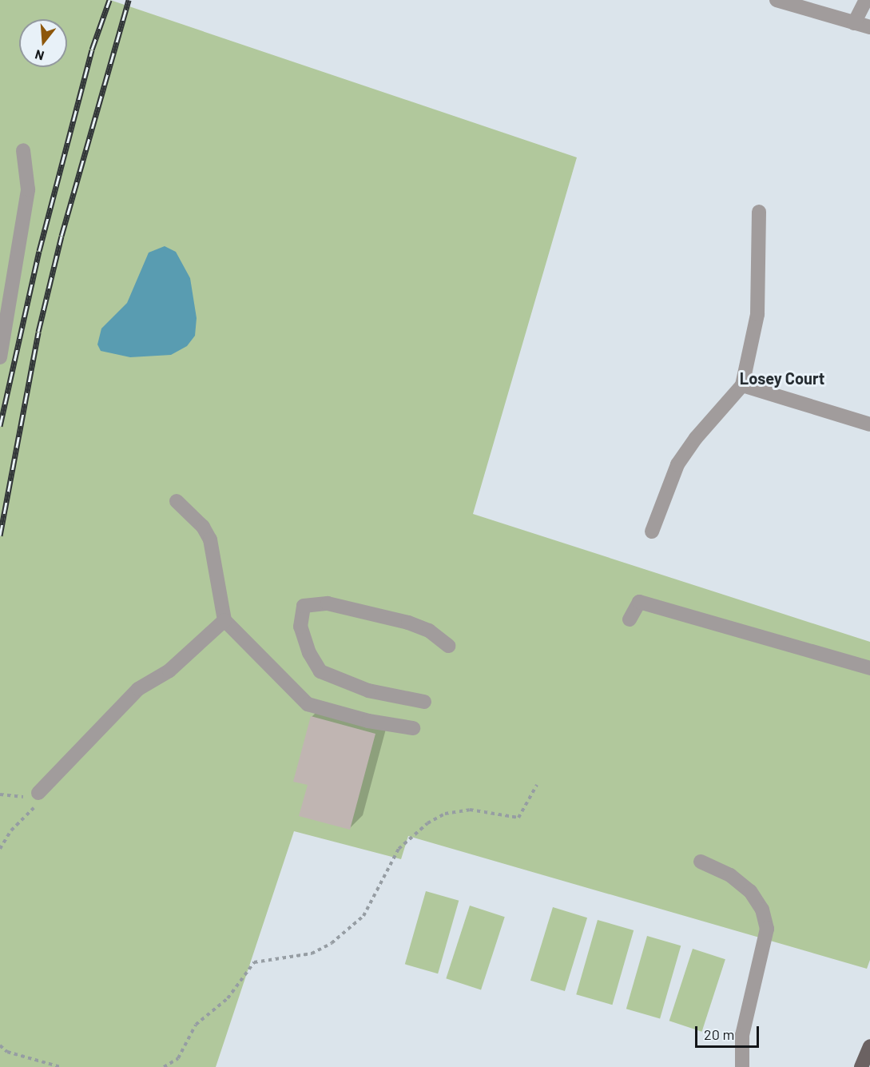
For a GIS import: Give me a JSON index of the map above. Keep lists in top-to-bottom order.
{
  "districts": ["Losey Court"],
  "scale_bar": "20 m",
  "north": "bottom"
}
